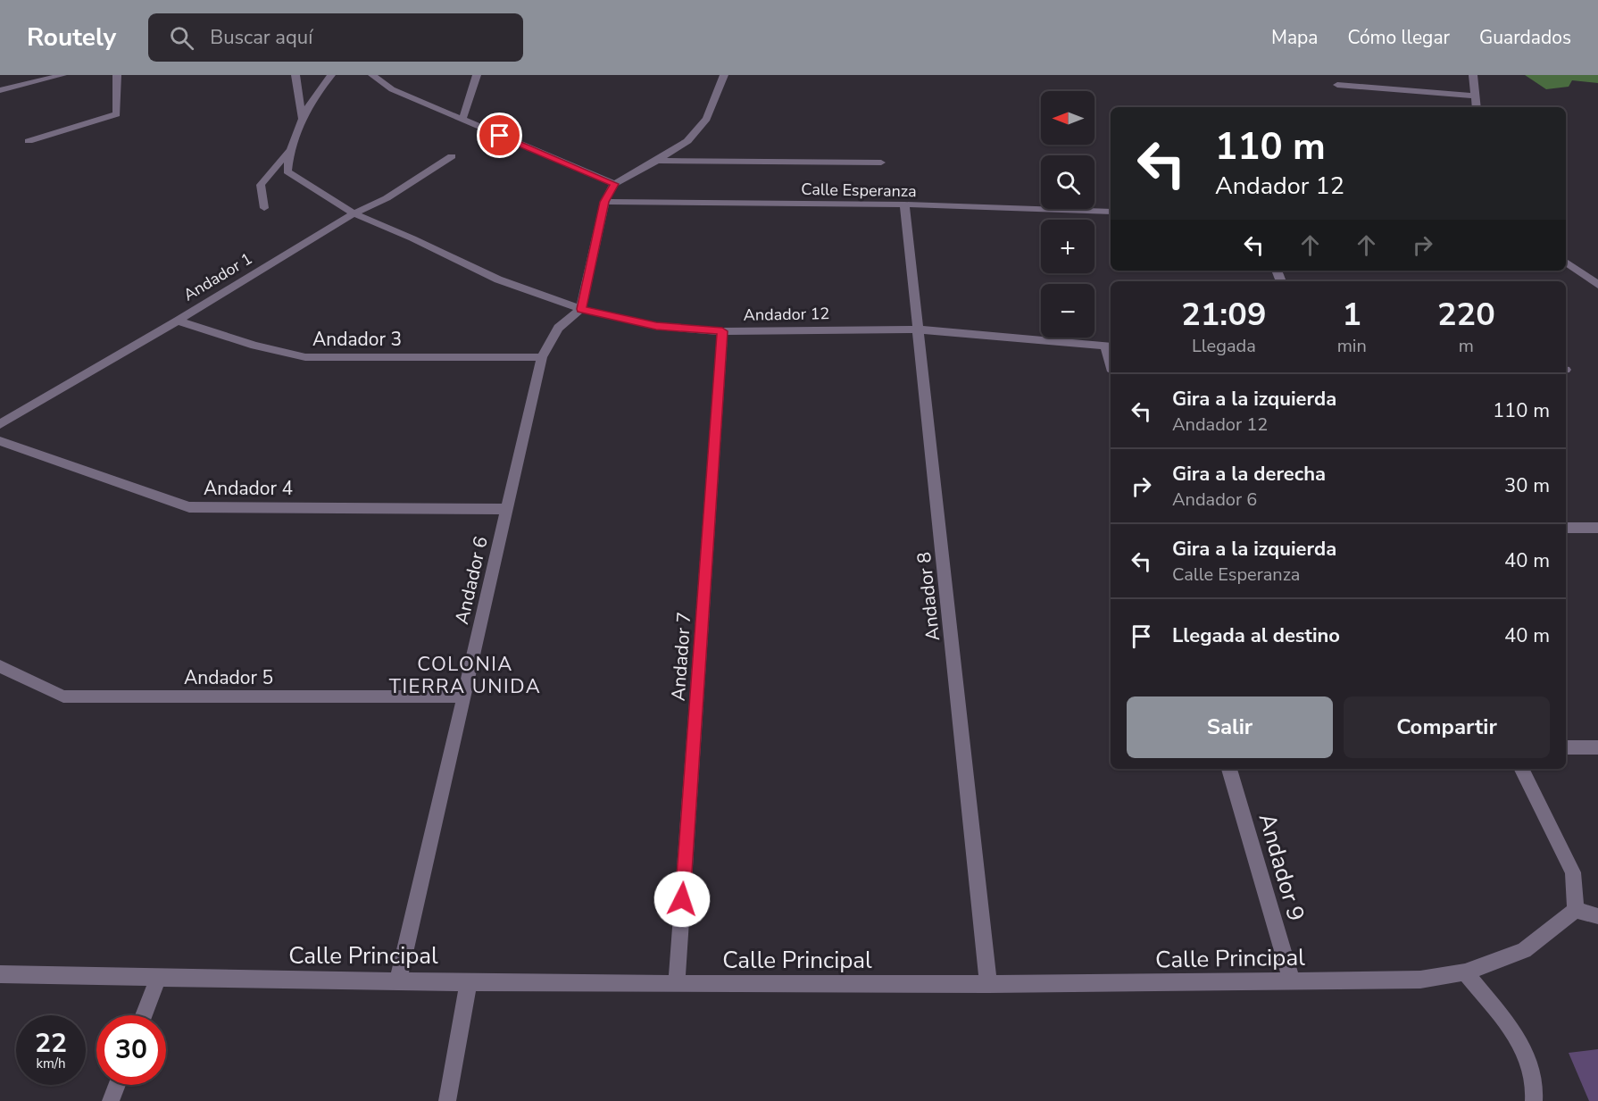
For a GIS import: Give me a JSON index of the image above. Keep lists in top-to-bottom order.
{
  "streets": {
    "street": [
      "Calle Esperanza",
      "Andador 1",
      "Andador 12",
      "Andador 3",
      "Andador 4",
      "Andador 6",
      "Andador 8",
      "Andador 7",
      "Andador 5",
      "Andador 9",
      "Calle Principal"
    ]
  },
  "crossings": [
    ["Calle Esperanza", "Andador 8"],
    ["Andador 1", "Andador 12"],
    ["Andador 1", "Andador 3"],
    ["Andador 12", "Andador 6"],
    ["Andador 12", "Andador 8"],
    ["Andador 12", "Andador 7"],
    ["Andador 3", "Andador 6"],
    ["Andador 4", "Andador 6"],
    ["Andador 6", "Andador 5"],
    ["Andador 6", "Calle Principal"],
    ["Andador 8", "Calle Principal"],
    ["Andador 7", "Calle Principal"],
    ["Andador 9", "Calle Principal"]
  ],
  "districts": ["COLONIA TIERRA UNIDA"],
  "north": "left",
  "page": {
    "header": "Routely",
    "search": "Buscar aquí",
    "nav": ["Mapa", "Cómo llegar", "Guardados"],
    "map_buttons": ["+", "−"],
    "turn": ["110 m", "Andador 12"],
    "eta": [
      "21:09",
      "Llegada",
      "1",
      "min",
      "220",
      "m"
    ],
    "list": [
      {
        "name": "Gira a la izquierda",
        "note": "Andador 12",
        "value": "110 m"
      },
      {
        "name": "Gira a la derecha",
        "note": "Andador 6",
        "value": "30 m"
      },
      {
        "name": "Gira a la izquierda",
        "note": "Calle Esperanza",
        "value": "40 m"
      },
      {
        "name": "Llegada al destino",
        "value": "40 m"
      }
    ],
    "buttons": ["Salir", "Compartir"],
    "speed": "22 km/h",
    "limit": "30"
  }
}
